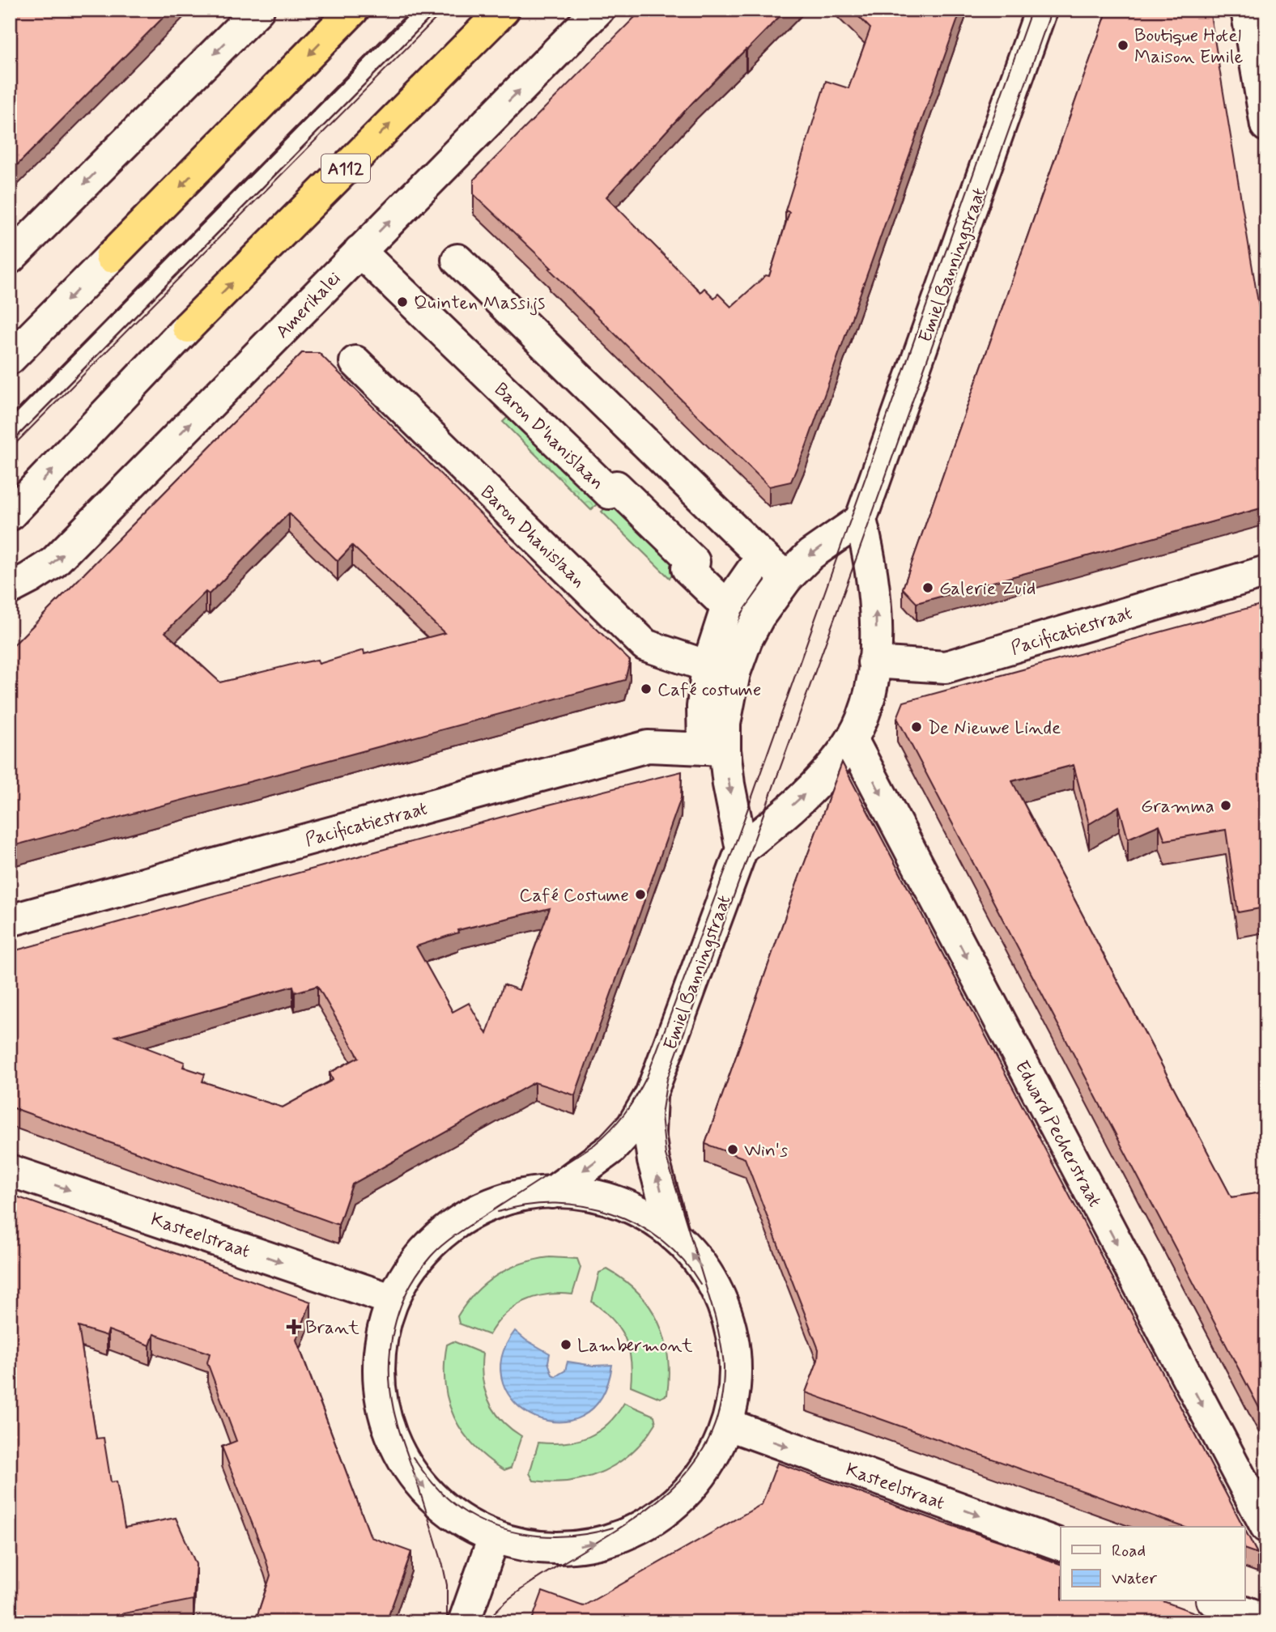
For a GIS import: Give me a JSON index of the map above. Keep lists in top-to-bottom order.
{
  "streets": {
    "highway": ["A112"],
    "street": [
      "Emiel Banningstraat",
      "Amerikalei",
      "Baron D'hanislaan",
      "Baron Dhanislaan",
      "Pacificatiestraat",
      "Edward Pecherstraat",
      "Kasteelstraat"
    ]
  },
  "crossings": [
    ["Emiel Banningstraat", "Pacificatiestraat"],
    ["Emiel Banningstraat", "Edward Pecherstraat"],
    ["Amerikalei", "Baron D'hanislaan"]
  ],
  "one_way": ["Edward Pecherstraat", "Kasteelstraat"],
  "places": {
    "other": [
      "Boutique Hotel Maison Emile",
      "Quinten Massijs",
      "Galerie Zuid",
      "Café costume",
      "De Nieuwe Linde",
      "Gramma",
      "Café Costume",
      "Win's",
      "Lambermont"
    ],
    "health": ["Brant"]
  },
  "legend": ["Road", "Water"]
}
